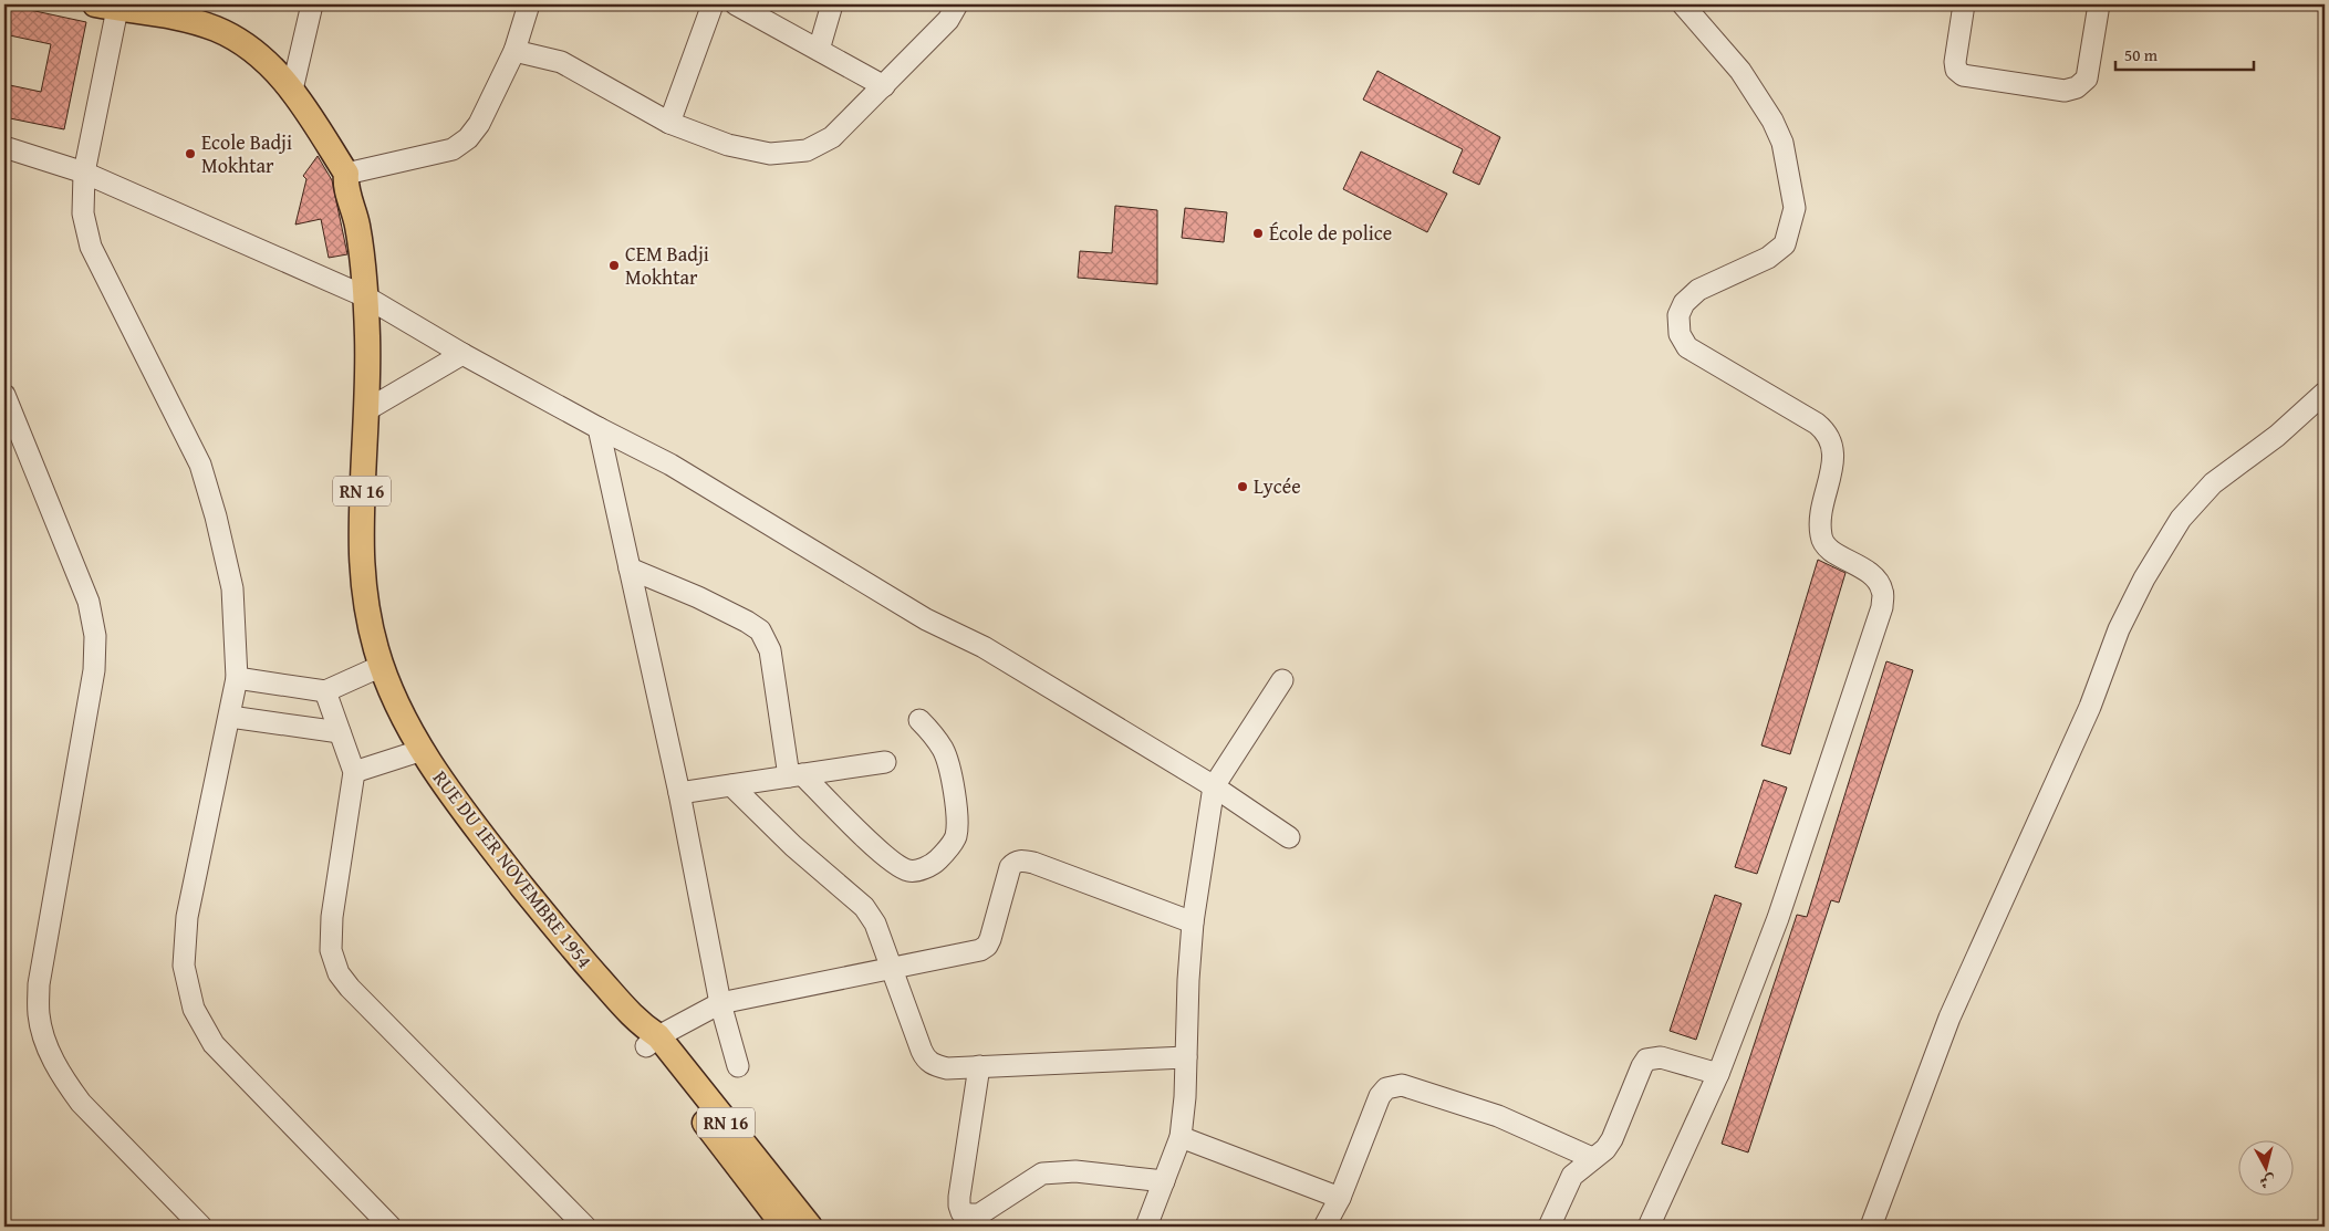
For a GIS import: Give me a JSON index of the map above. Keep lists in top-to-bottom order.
{
  "streets": {
    "main road": ["RN 16", "RUE DU 1ER NOVEMBRE 1954"]
  },
  "crossings": [
    ["RN 16", "RUE DU 1ER NOVEMBRE 1954"]
  ],
  "places": [
    "Ecole Badji Mokhtar",
    "École de police",
    "CEM Badji Mokhtar",
    "Lycée"
  ],
  "scale_bar": "50 m",
  "north": "bottom"
}
